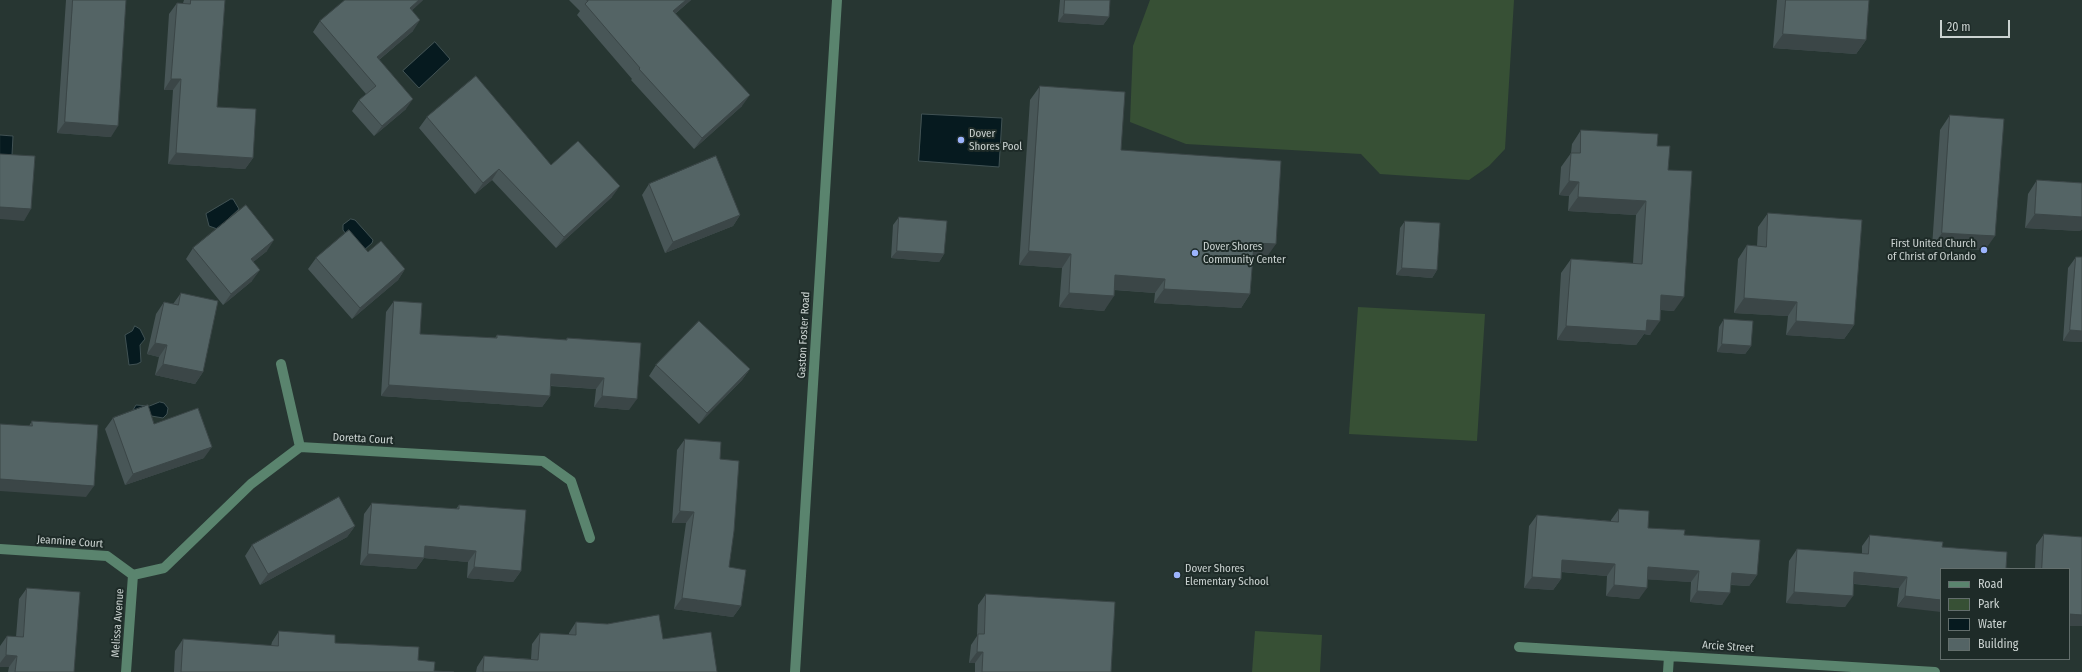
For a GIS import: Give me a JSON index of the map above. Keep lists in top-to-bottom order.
{
  "streets": {
    "street": [
      "Gaston Foster Road",
      "Doretta Court",
      "Jeannine Court",
      "Melissa Avenue",
      "Arcie Street"
    ]
  },
  "crossings": [
    ["Jeannine Court", "Melissa Avenue"]
  ],
  "places": [
    "Dover Shores Pool",
    "First United Church of Christ of Orlando",
    "Dover Shores Community Center",
    "Dover Shores Elementary School"
  ],
  "legend": [
    "Road",
    "Park",
    "Water",
    "Building"
  ],
  "scale_bar": "20 m"
}
